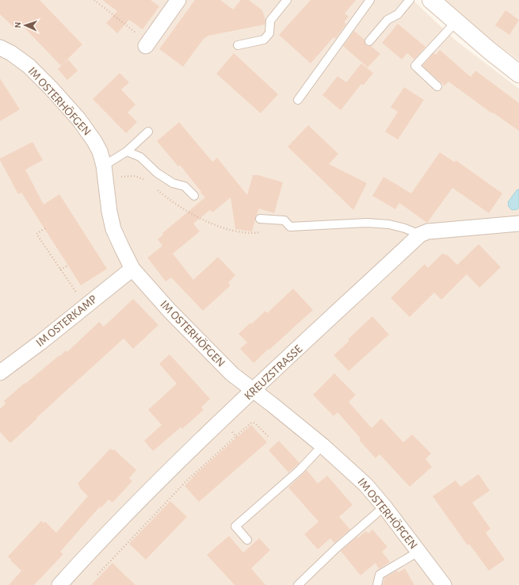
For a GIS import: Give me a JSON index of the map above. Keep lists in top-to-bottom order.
{
  "streets": {
    "street": ["IM OSTERHÖFGEN", "IM OSTERKAMP", "KREUZSTRASSE"]
  },
  "crossings": [
    ["IM OSTERHÖFGEN", "IM OSTERKAMP"],
    ["IM OSTERHÖFGEN", "KREUZSTRASSE"]
  ],
  "north": "left"
}
